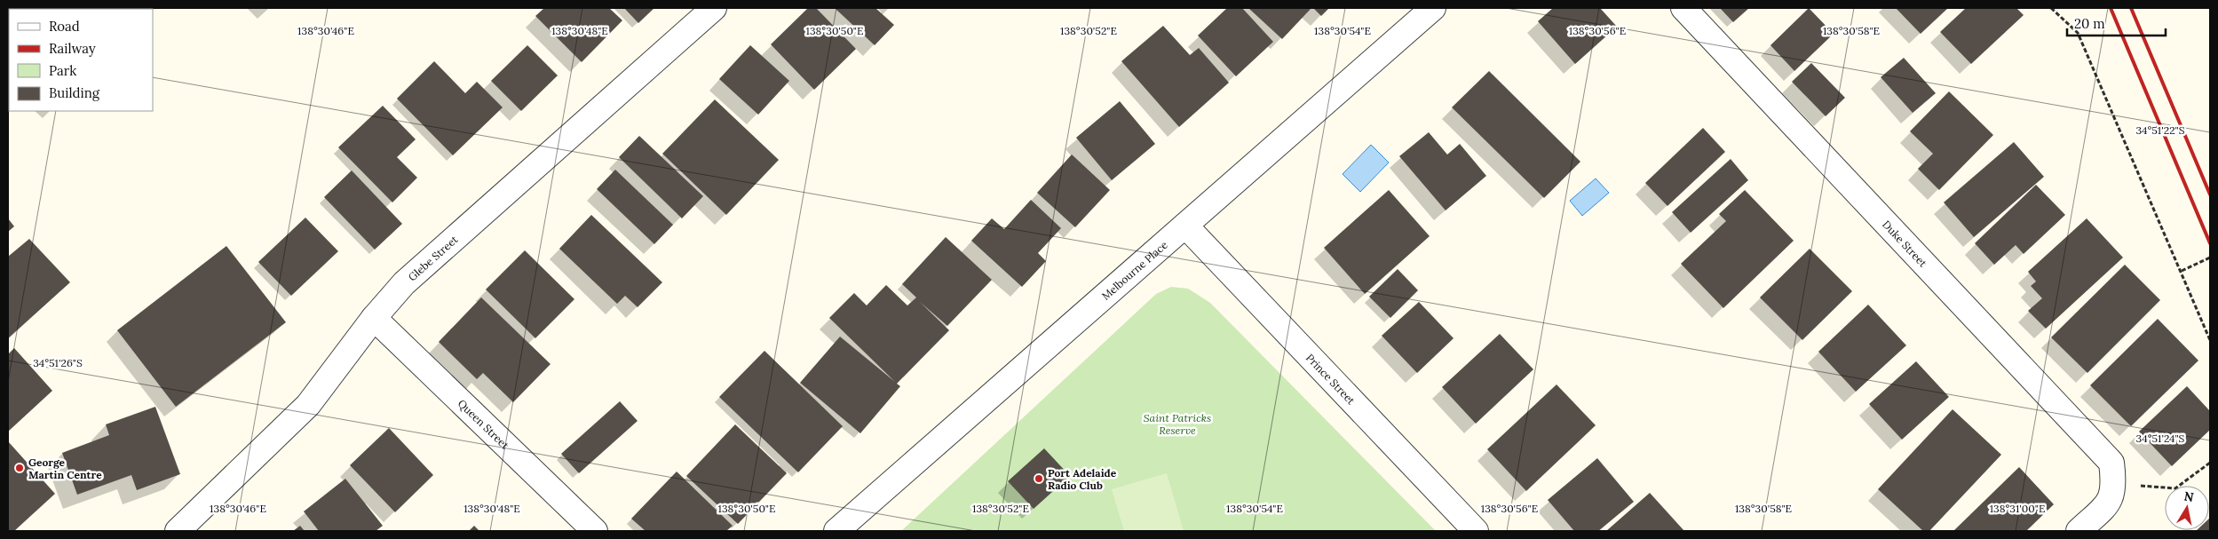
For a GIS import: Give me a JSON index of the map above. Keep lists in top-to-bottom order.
{
  "streets": {
    "street": [
      "Duke Street",
      "Glebe Street",
      "Melbourne Place",
      "Prince Street",
      "Queen Street"
    ]
  },
  "crossings": [
    ["Glebe Street", "Queen Street"],
    ["Melbourne Place", "Prince Street"]
  ],
  "parks": ["Saint Patricks Reserve"],
  "places": ["George Martin Centre", "Port Adelaide Radio Club"],
  "legend": [
    "Road",
    "Railway",
    "Park",
    "Building"
  ],
  "scale_bar": "20 m",
  "north": "top",
  "coordinates": [
    "138°30'46\"E",
    "138°30'48\"E",
    "138°30'50\"E",
    "138°30'52\"E",
    "138°30'54\"E",
    "138°30'56\"E",
    "138°30'58\"E",
    "34°51'22\"S",
    "34°51'26\"S",
    "34°51'24\"S",
    "138°31'00\"E"
  ]
}
